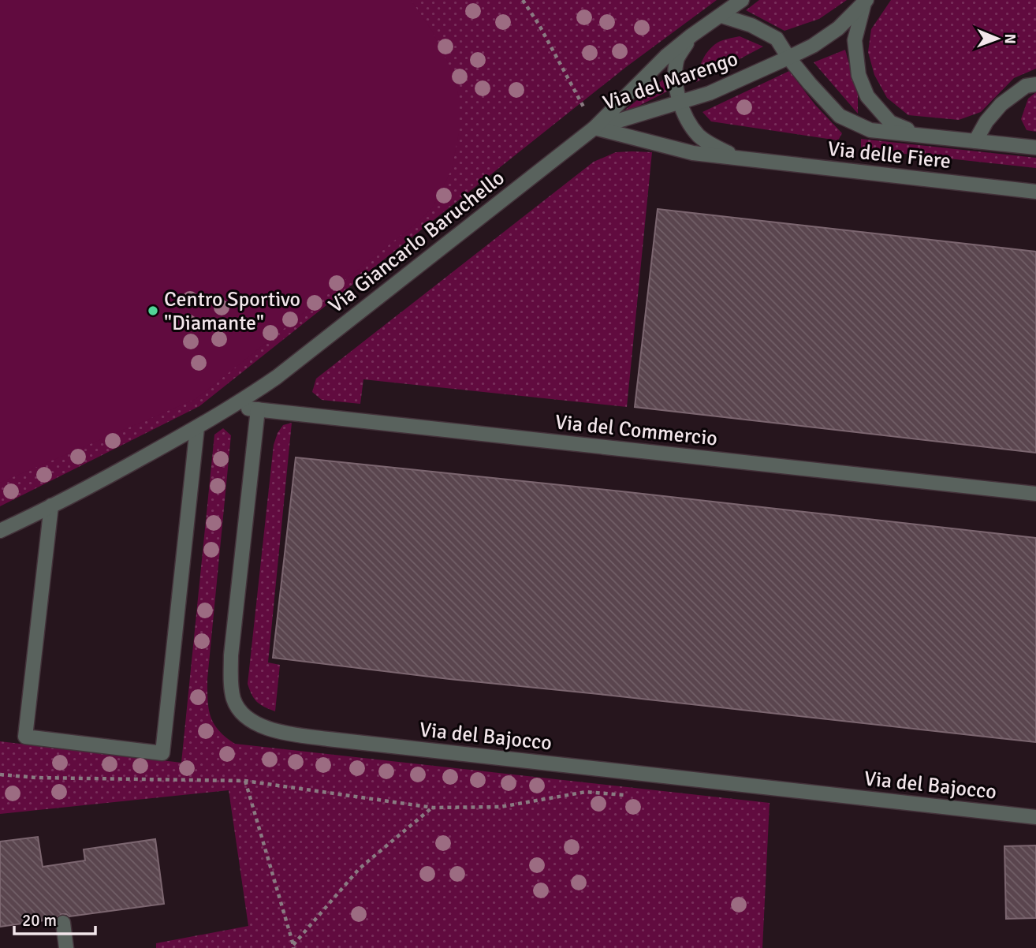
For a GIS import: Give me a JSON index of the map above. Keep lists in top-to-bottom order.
{
  "streets": {
    "street": [
      "Via del Marengo",
      "Via delle Fiere",
      "Via Giancarlo Baruchello",
      "Via del Commercio",
      "Via del Bajocco"
    ]
  },
  "crossings": [
    ["Via del Marengo", "Via delle Fiere"],
    ["Via del Marengo", "Via Giancarlo Baruchello"],
    ["Via delle Fiere", "Via Giancarlo Baruchello"],
    ["Via Giancarlo Baruchello", "Via del Commercio"],
    ["Via del Commercio", "Via del Bajocco"]
  ],
  "places": ["Centro Sportivo \"Diamante\""],
  "scale_bar": "20 m",
  "north": "right"
}
